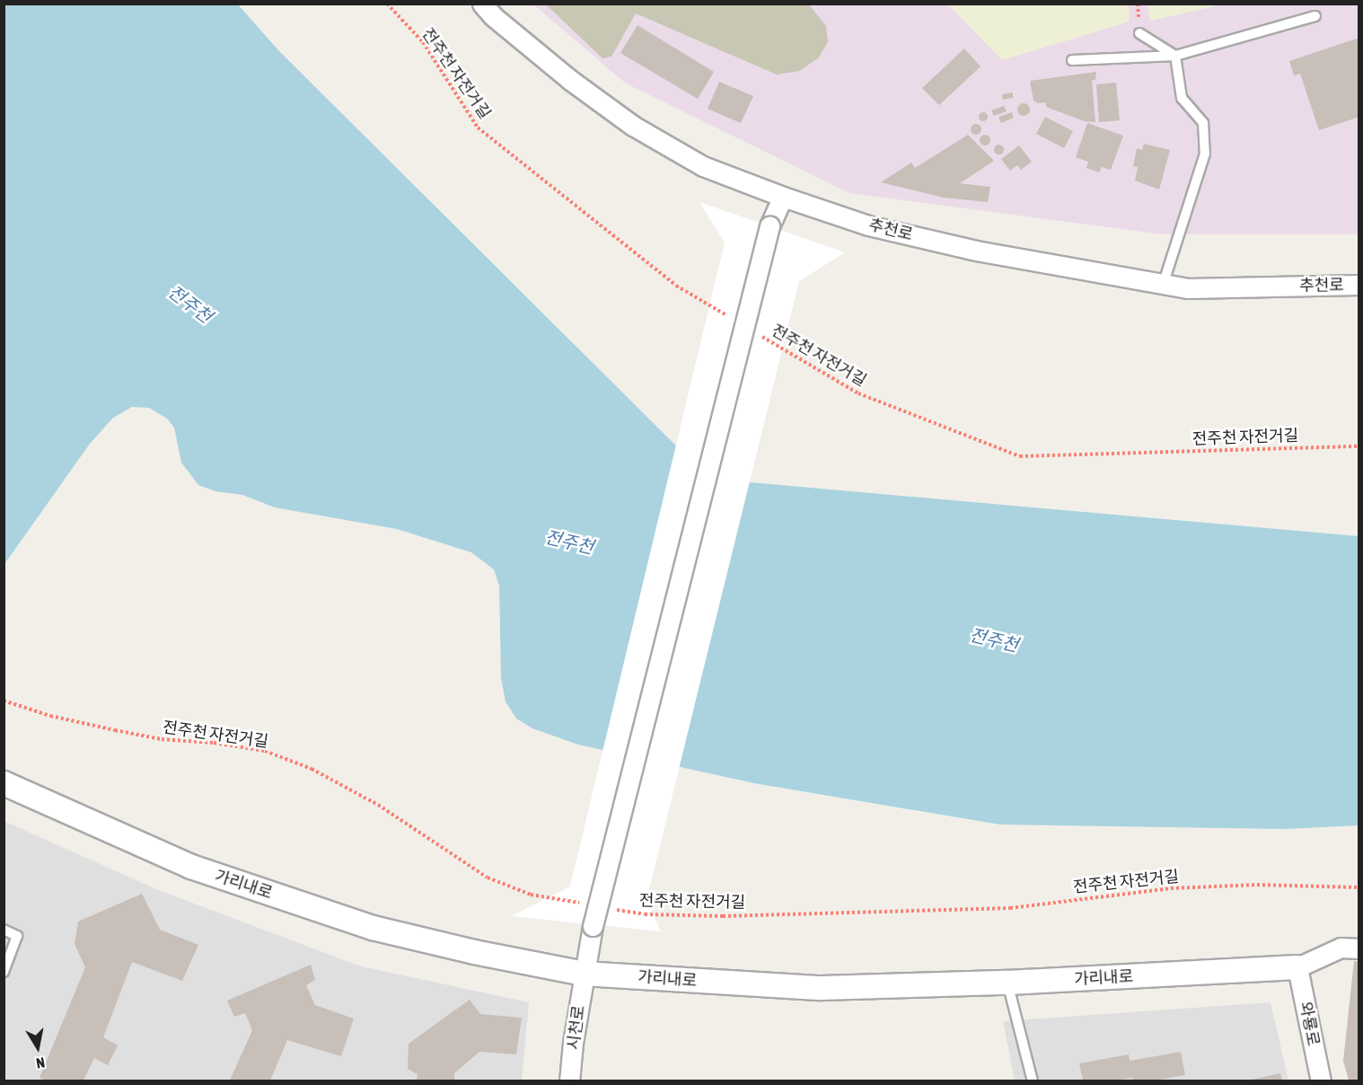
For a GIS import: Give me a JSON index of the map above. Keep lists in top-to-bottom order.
{
  "streets": {
    "street": [
      "추천로",
      "가리내로",
      "와룡로",
      "시천로"
    ],
    "path": ["전주천 자전거길"]
  },
  "crossings": [
    ["추천로", "시천로"],
    ["가리내로", "와룡로"],
    ["가리내로", "시천로"]
  ],
  "water": ["전주천"],
  "north": "bottom"
}
